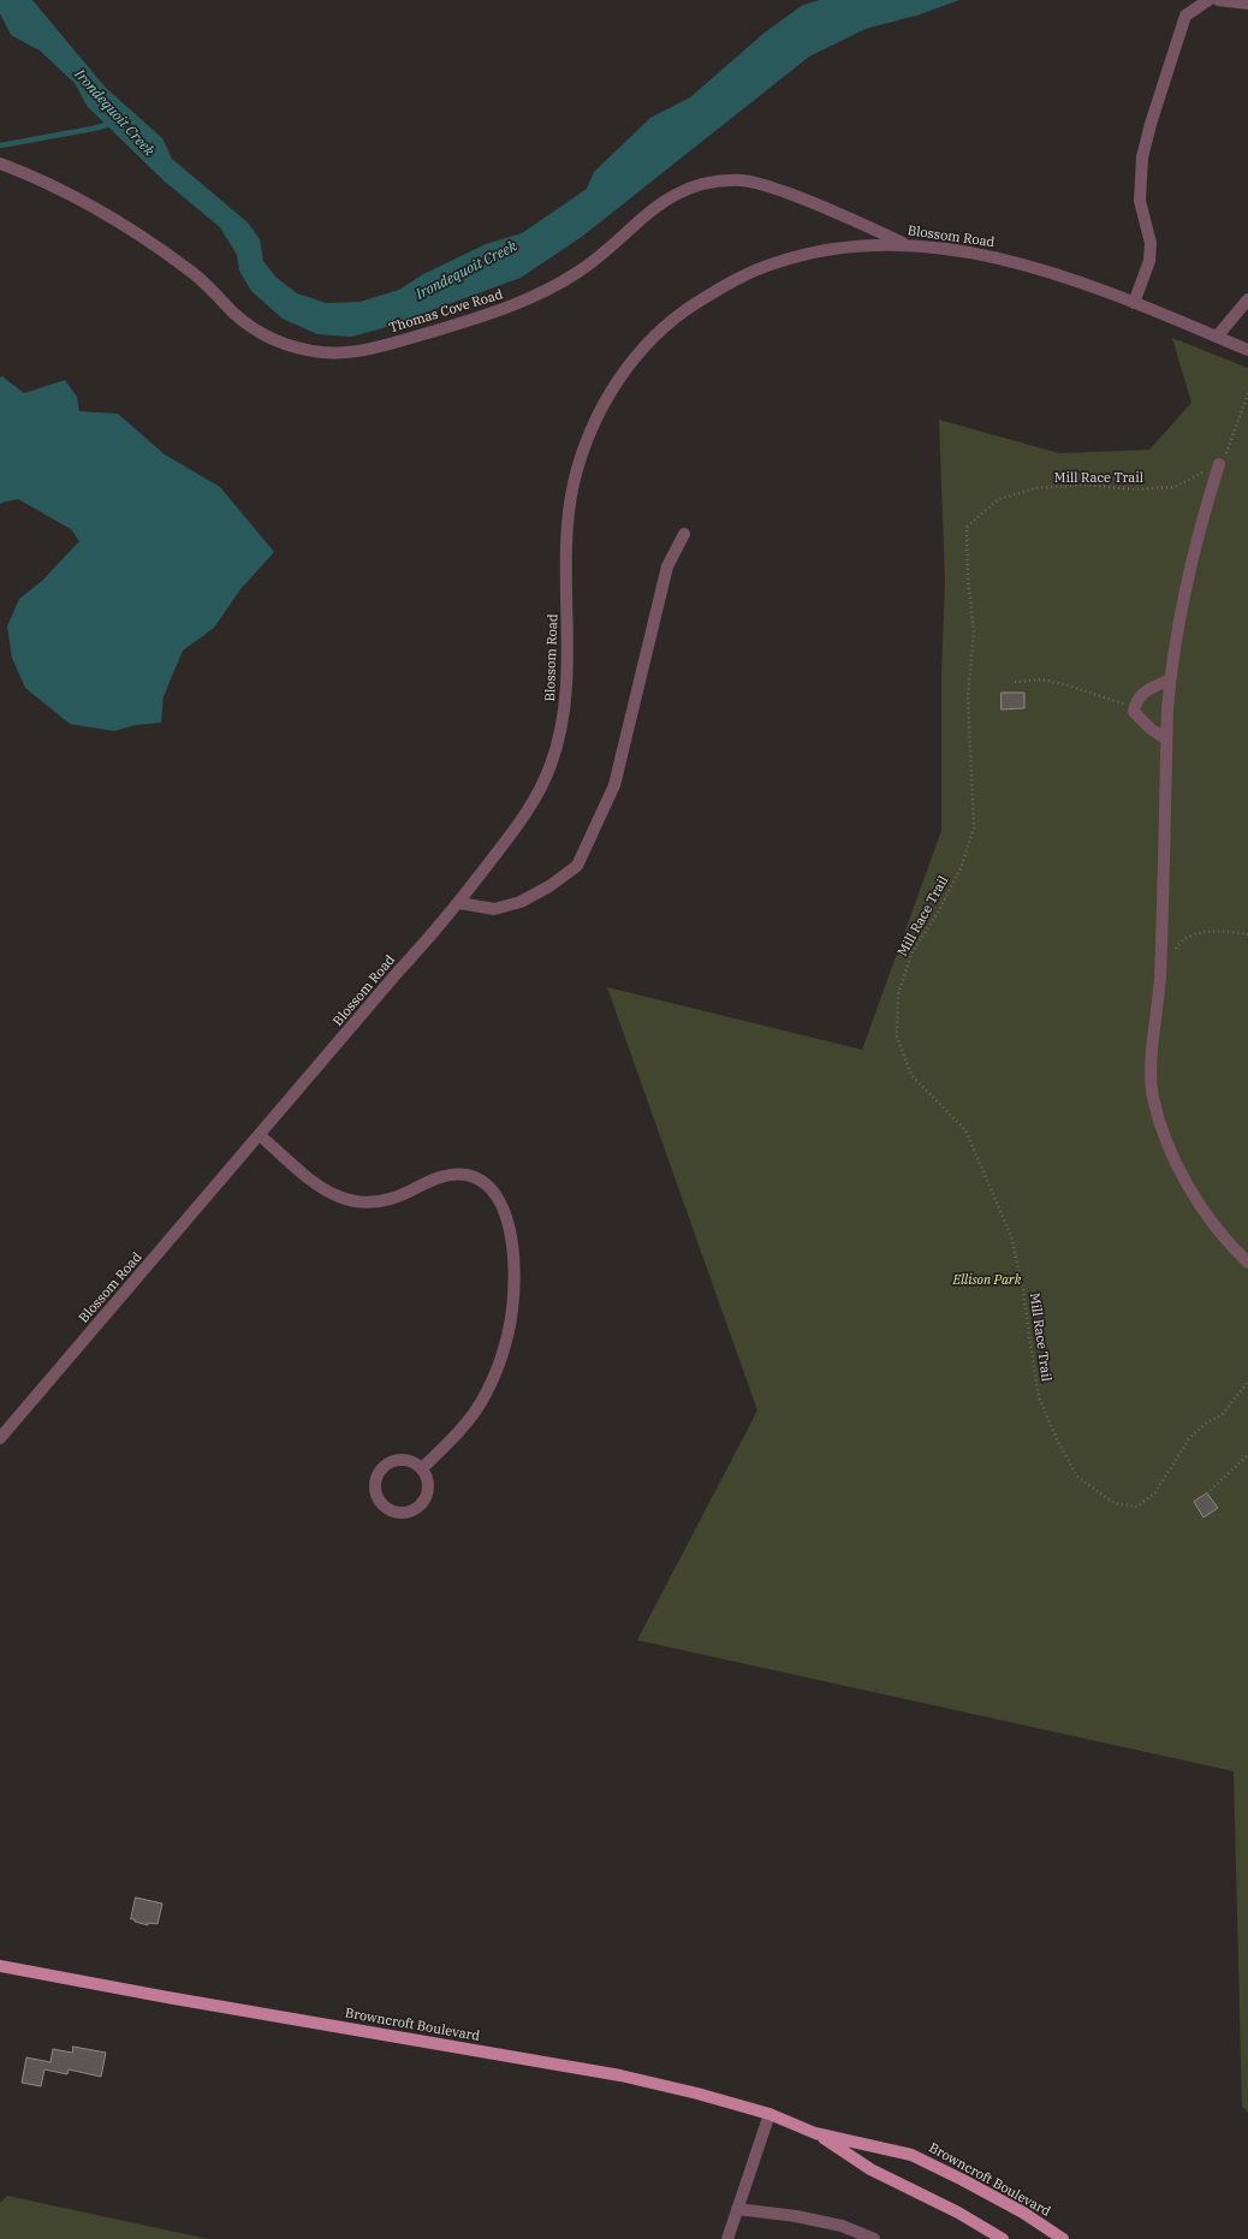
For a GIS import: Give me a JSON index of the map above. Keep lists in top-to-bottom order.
{
  "streets": {
    "main road": ["Browncroft Boulevard"],
    "street": ["Blossom Road", "Thomas Cove Road"],
    "path": ["Mill Race Trail"]
  },
  "crossings": [
    ["Blossom Road", "Thomas Cove Road"]
  ],
  "water": ["Irondequoit Creek"],
  "parks": ["Ellison Park"]
}
